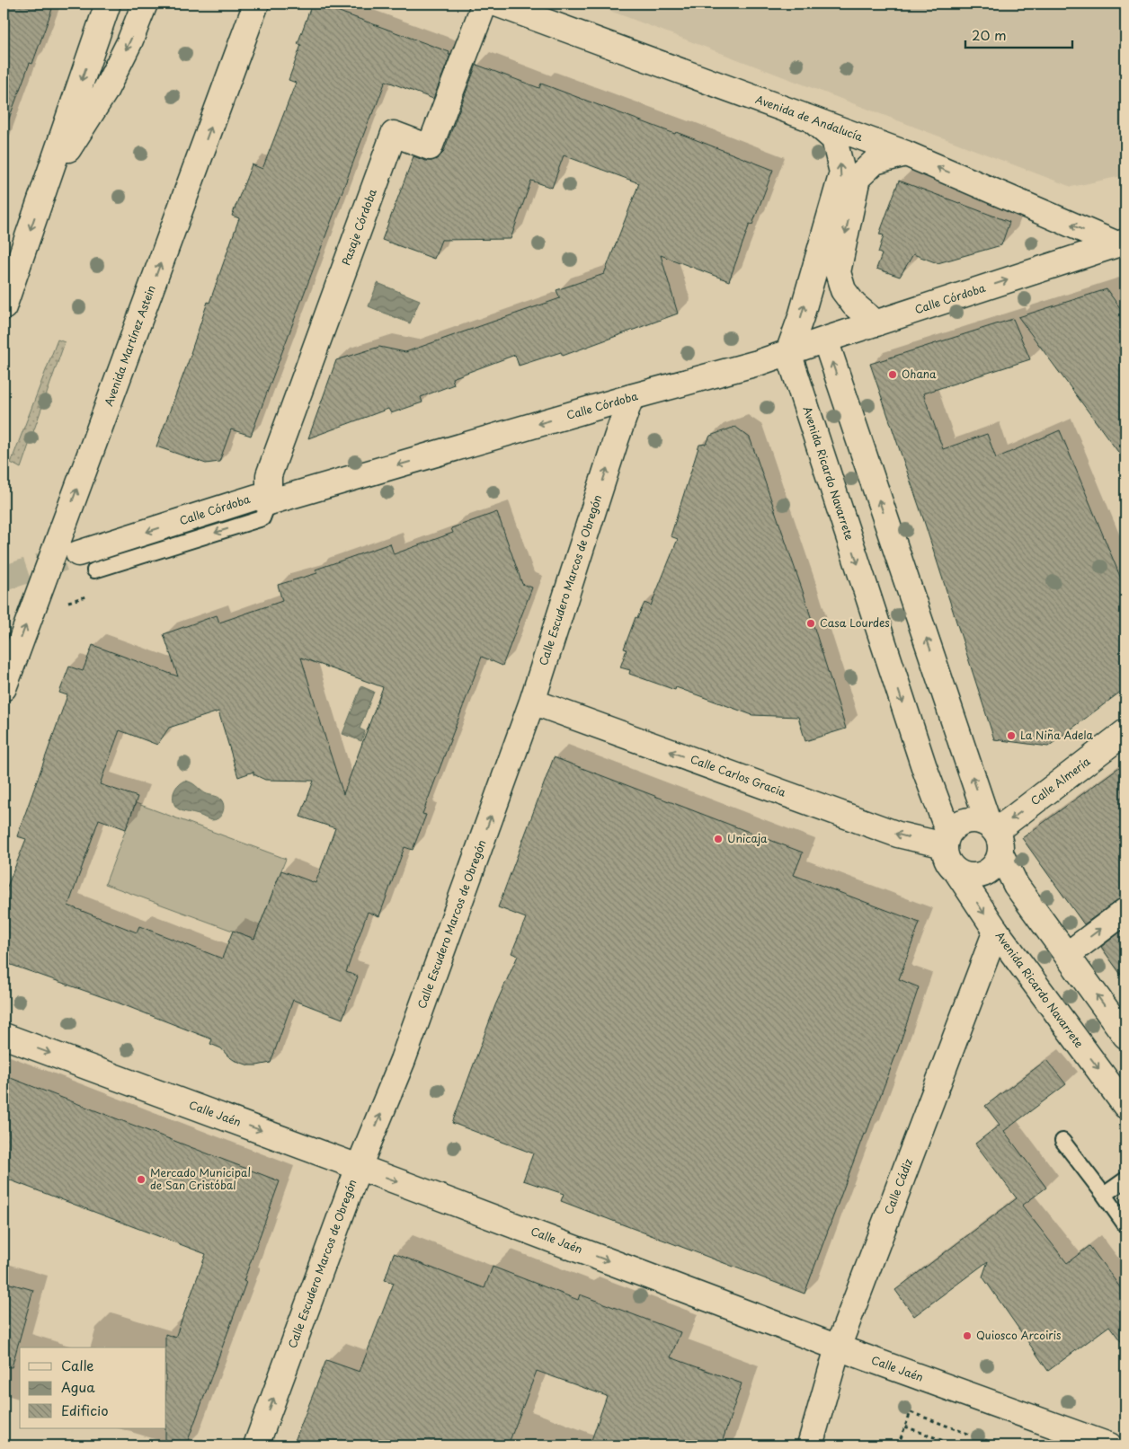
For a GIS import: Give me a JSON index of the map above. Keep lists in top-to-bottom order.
{
  "streets": {
    "street": [
      "Avenida de Andalucía",
      "Pasaje Córdoba",
      "Calle Córdoba",
      "Avenida Martínez Astein",
      "Avenida Ricardo Navarrete",
      "Calle Escudero Marcos de Obregón",
      "Calle Carlos Gracia",
      "Calle Almería",
      "Calle Jaén",
      "Calle Cádiz"
    ]
  },
  "crossings": [
    ["Avenida de Andalucía", "Calle Córdoba"],
    ["Pasaje Córdoba", "Calle Córdoba"],
    ["Calle Córdoba", "Avenida Ricardo Navarrete"],
    ["Calle Córdoba", "Calle Escudero Marcos de Obregón"],
    ["Avenida Ricardo Navarrete", "Calle Carlos Gracia"],
    ["Avenida Ricardo Navarrete", "Calle Almería"],
    ["Avenida Ricardo Navarrete", "Calle Cádiz"],
    ["Calle Escudero Marcos de Obregón", "Calle Carlos Gracia"],
    ["Calle Escudero Marcos de Obregón", "Calle Jaén"],
    ["Calle Carlos Gracia", "Calle Almería"],
    ["Calle Jaén", "Calle Cádiz"]
  ],
  "one_way": [
    "Avenida de Andalucía",
    "Calle Escudero Marcos de Obregón",
    "Calle Carlos Gracia",
    "Calle Jaén"
  ],
  "places": [
    "Ohana",
    "Casa Lourdes",
    "La Niña Adela",
    "Unicaja",
    "Mercado Municipal de San Cristóbal",
    "Quiosco Arcoiris"
  ],
  "legend": ["Calle", "Agua", "Edificio"],
  "scale_bar": "20 m"
}
